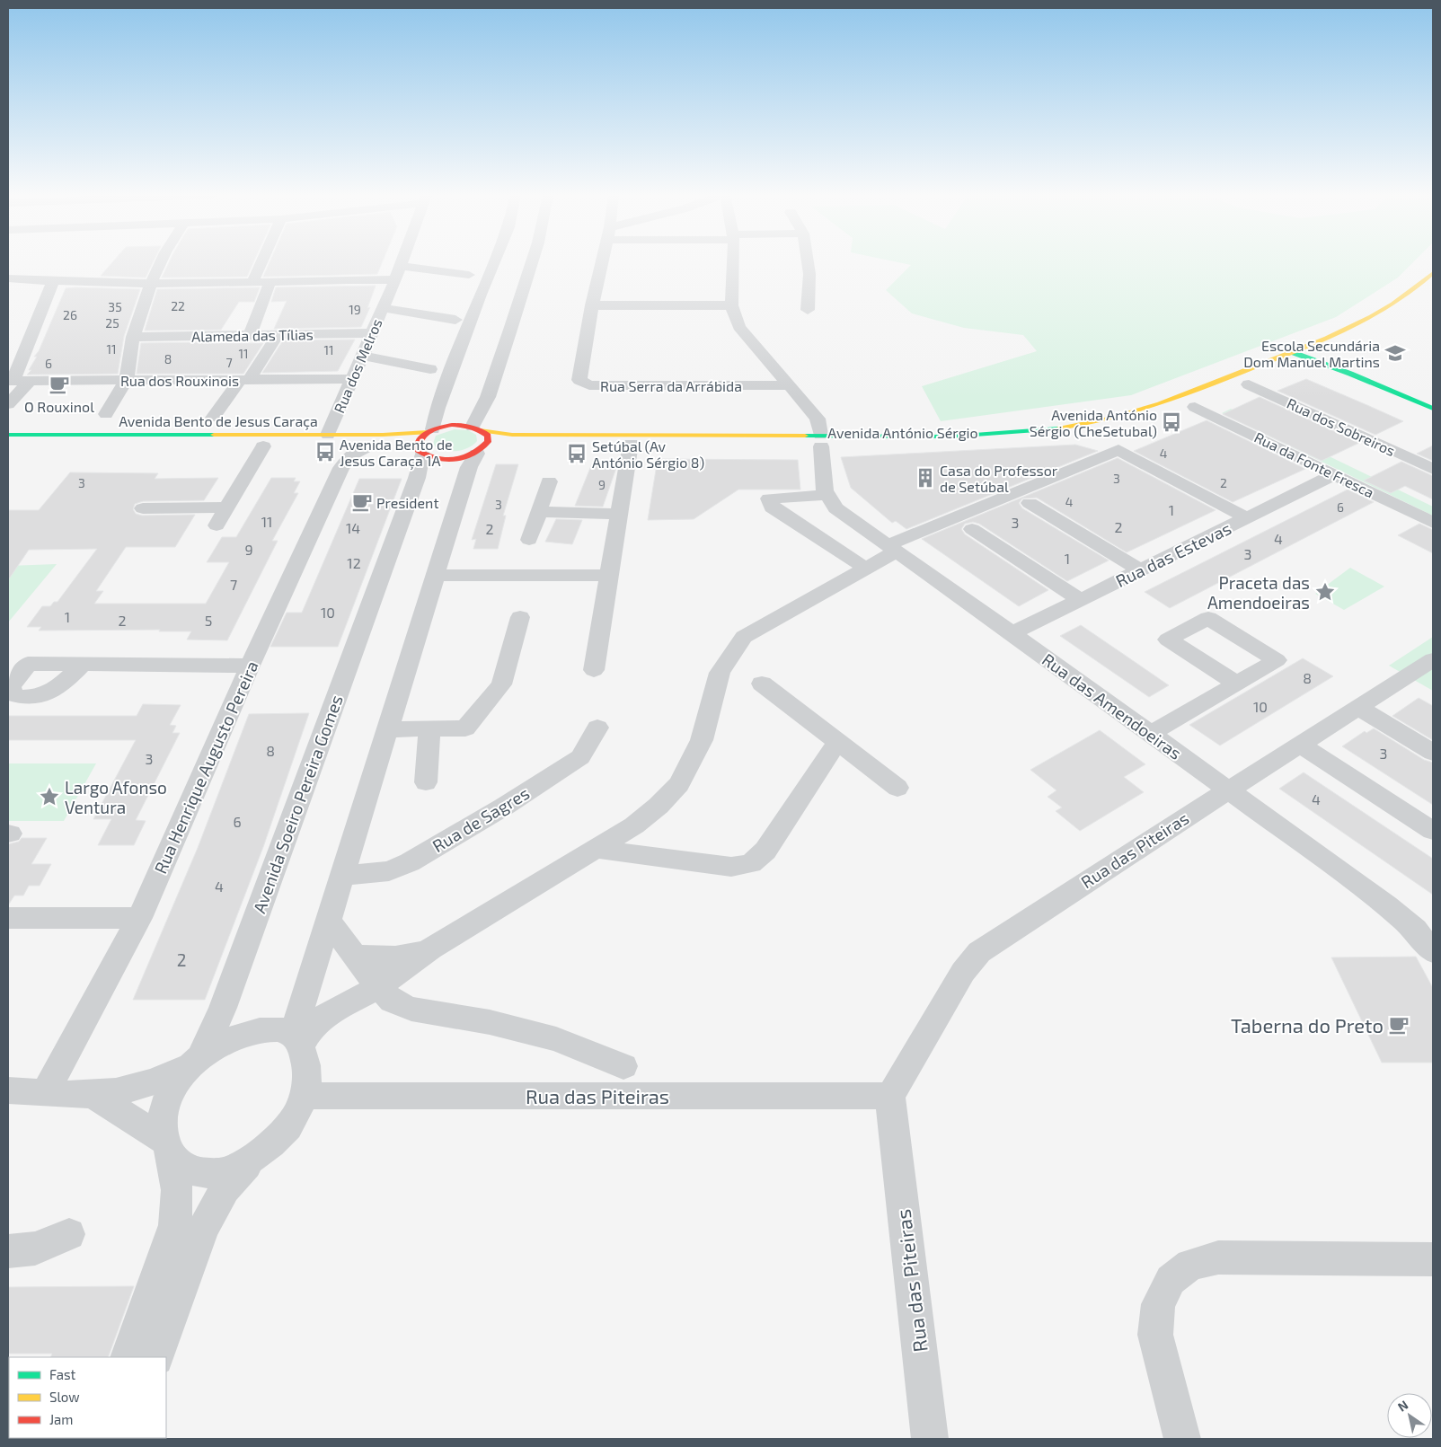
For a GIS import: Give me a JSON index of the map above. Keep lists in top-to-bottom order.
{
  "streets": {
    "main road": ["Avenida Bento de Jesus Caraça", "Avenida António Sérgio", "Avenida Soeiro Pereira Gomes"],
    "street": [
      "Alameda das Tílias",
      "Rua dos Melros",
      "Rua dos Rouxinois",
      "Rua Serra da Arrábida",
      "Rua dos Sobreiros",
      "Rua da Fonte Fresca",
      "Rua das Estevas",
      "Rua das Amendoeiras",
      "Rua Henrique Augusto Pereira",
      "Rua de Sagres",
      "Rua das Piteiras"
    ]
  },
  "crossings": [
    ["Alameda das Tílias", "Rua dos Melros"],
    ["Rua dos Melros", "Rua dos Rouxinois"],
    ["Rua dos Melros", "Avenida Bento de Jesus Caraça"],
    ["Rua Serra da Arrábida", "Rua das Amendoeiras"],
    ["Avenida Bento de Jesus Caraça", "Avenida Soeiro Pereira Gomes"],
    ["Avenida António Sérgio", "Rua das Amendoeiras"],
    ["Rua da Fonte Fresca", "Rua das Estevas"],
    ["Rua das Estevas", "Rua das Amendoeiras"],
    ["Rua das Amendoeiras", "Rua das Piteiras"],
    ["Avenida Soeiro Pereira Gomes", "Rua das Piteiras"]
  ],
  "places": {
    "school or university": ["Escola Secundária Dom Manuel Martins"],
    "cafe": ["O Rouxinol", "President", "Taberna do Preto"],
    "bus stop": ["Avenida António Sérgio (CheSetubal)", "Avenida Bento de Jesus Caraça 1A", "Setúbal (Av António Sérgio 8)"],
    "building": ["Casa do Professor de Setúbal"],
    "place": ["Praceta das Amendoeiras", "Largo Afonso Ventura"]
  },
  "house_numbers": [
    "22",
    "35",
    "19",
    "26",
    "25",
    "11",
    "11",
    "11",
    "8",
    "7",
    "6",
    "4",
    "3",
    "3",
    "2",
    "9",
    "4",
    "3",
    "6",
    "1",
    "11",
    "3",
    "2",
    "14",
    "2",
    "4",
    "9",
    "3",
    "1",
    "12",
    "7",
    "10",
    "1",
    "2",
    "5",
    "8",
    "10",
    "8",
    "3",
    "3",
    "4",
    "6",
    "4",
    "2"
  ],
  "legend": ["Fast", "Slow", "Jam"],
  "north": "top left"
}
